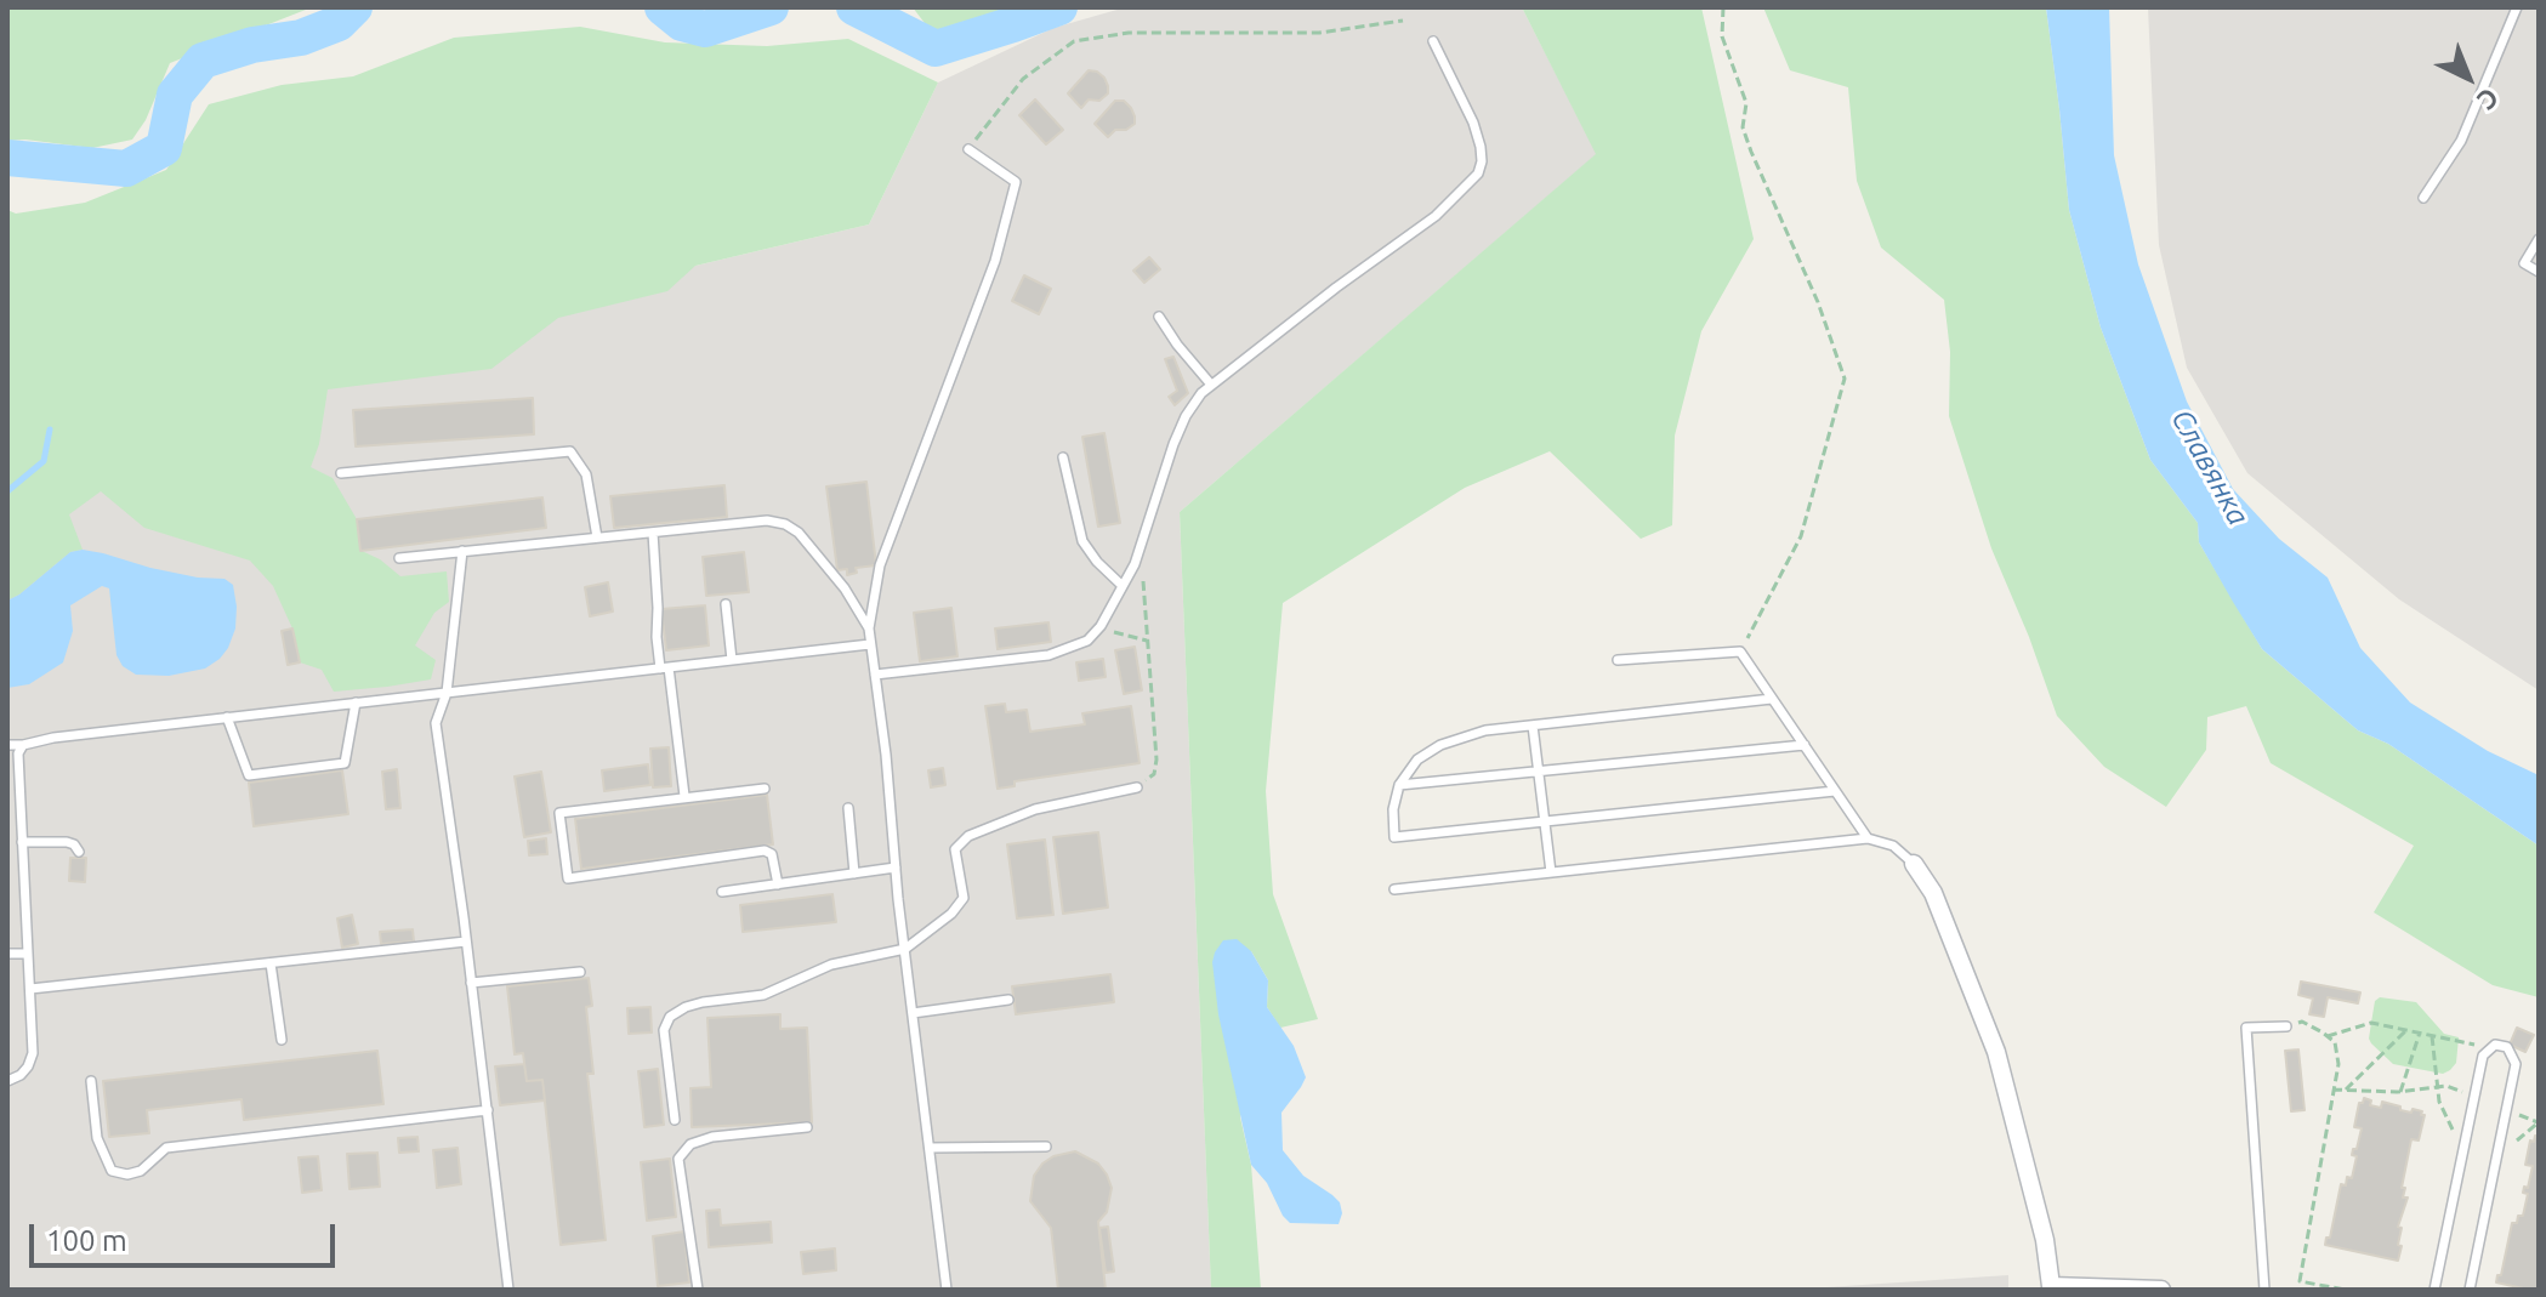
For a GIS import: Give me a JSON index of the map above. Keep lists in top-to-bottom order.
{
  "water": ["Славянка"],
  "scale_bar": "100 m",
  "north": "bottom right"
}
